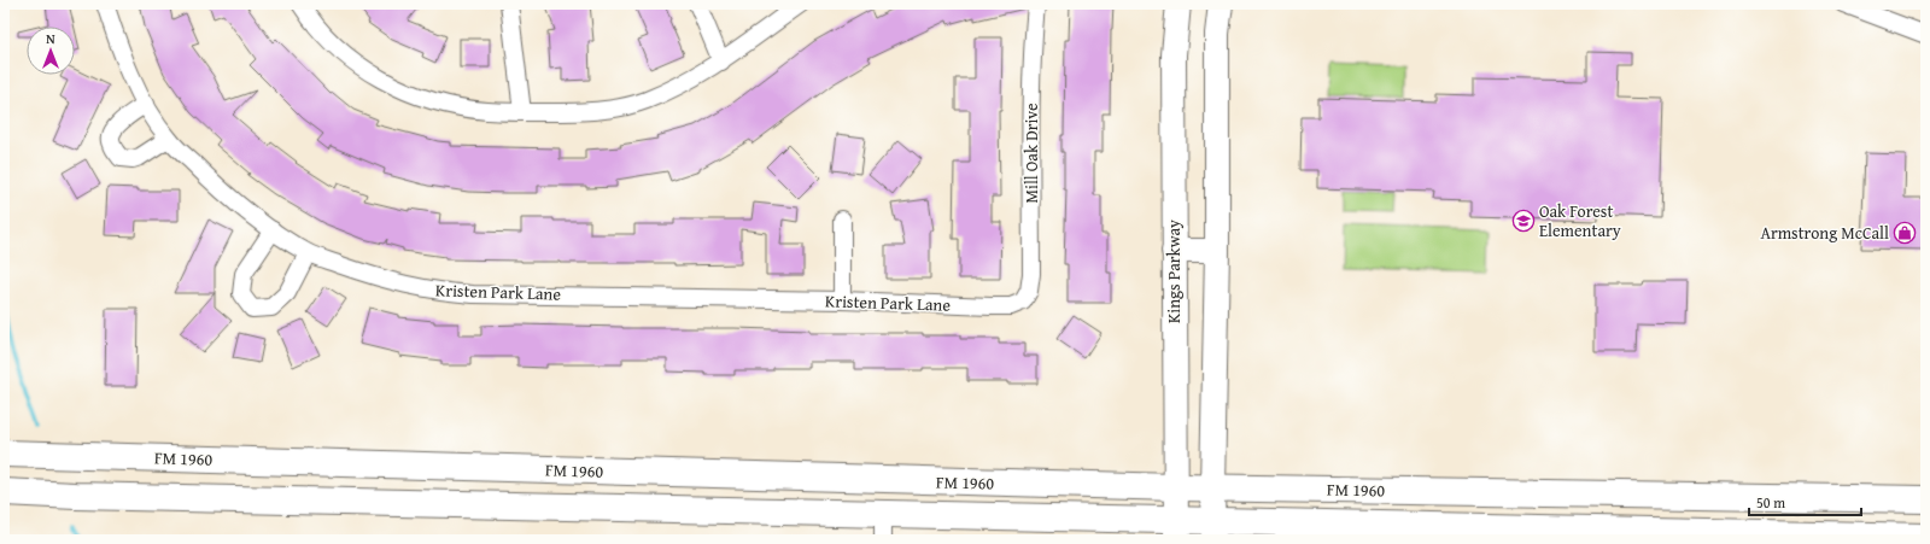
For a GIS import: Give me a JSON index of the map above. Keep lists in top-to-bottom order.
{
  "streets": {
    "main road": ["FM 1960"],
    "street": ["Mill Oak Drive", "Kings Parkway", "Kristen Park Lane"]
  },
  "crossings": [
    ["Mill Oak Drive", "Kristen Park Lane"],
    ["Kings Parkway", "FM 1960"]
  ],
  "places": {
    "school or university": ["Oak Forest Elementary"],
    "shop": ["Armstrong McCall"]
  },
  "scale_bar": "50 m",
  "north": "top"
}
